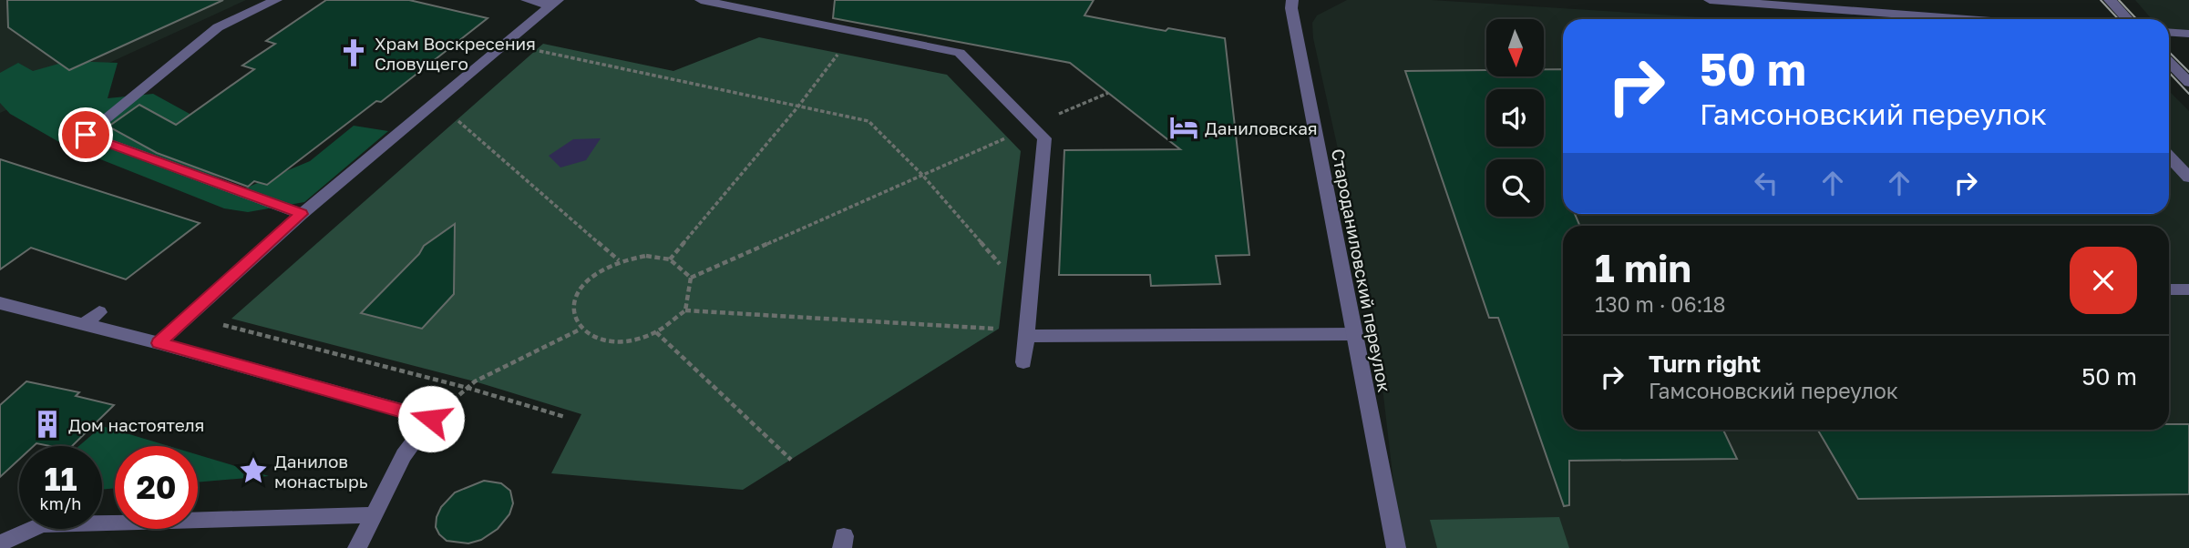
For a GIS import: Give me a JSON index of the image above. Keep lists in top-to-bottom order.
{
  "streets": {
    "street": ["Староданиловский переулок"]
  },
  "places": {
    "church": ["Храм Воскресения Словущего"],
    "hotel": ["Даниловская"],
    "building": ["Дом настоятеля"],
    "place": ["Данилов монастырь"]
  },
  "north": "bottom",
  "page": {
    "turn": ["50 m", "Гамсоновский переулок"],
    "heading": ["1 min", "130 m · 06:18"],
    "list": [
      {
        "name": "Turn right",
        "note": "Гамсоновский переулок",
        "value": "50 m"
      }
    ],
    "speed": "11 km/h",
    "limit": "20"
  }
}
